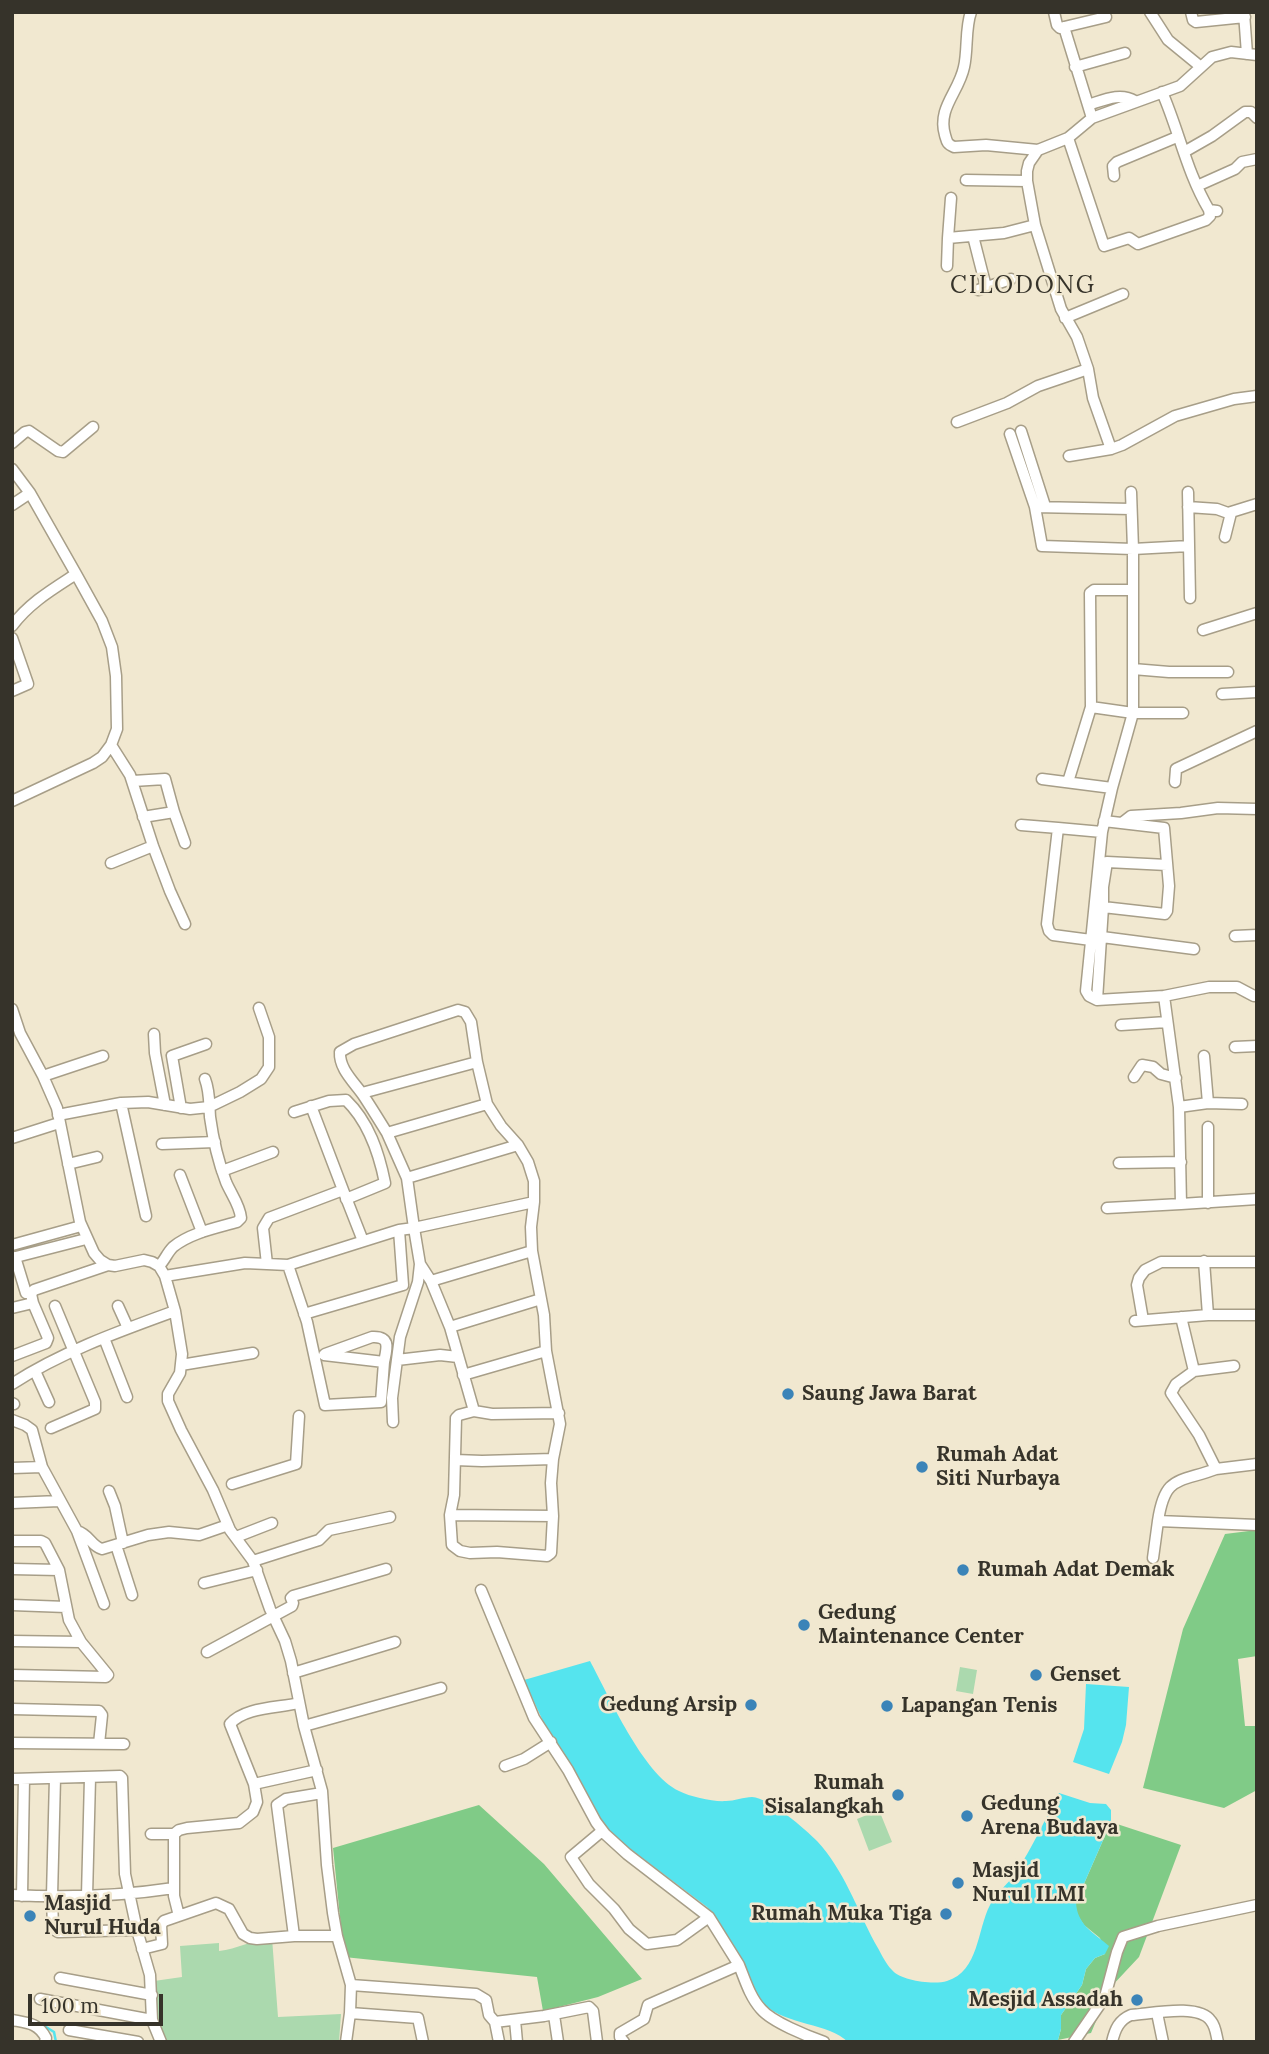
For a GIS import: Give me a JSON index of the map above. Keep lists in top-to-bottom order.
{
  "districts": ["CILODONG"],
  "places": [
    "Saung Jawa Barat",
    "Rumah Adat Siti Nurbaya",
    "Rumah Adat Demak",
    "Gedung Maintenance Center",
    "Genset",
    "Gedung Arsip",
    "Lapangan Tenis",
    "Rumah Sisalangkah",
    "Gedung Arena Budaya",
    "Masjid Nurul ILMI",
    "Rumah Muka Tiga",
    "Masjid Nurul Huda",
    "Mesjid Assadah"
  ],
  "scale_bar": "100 m"
}
